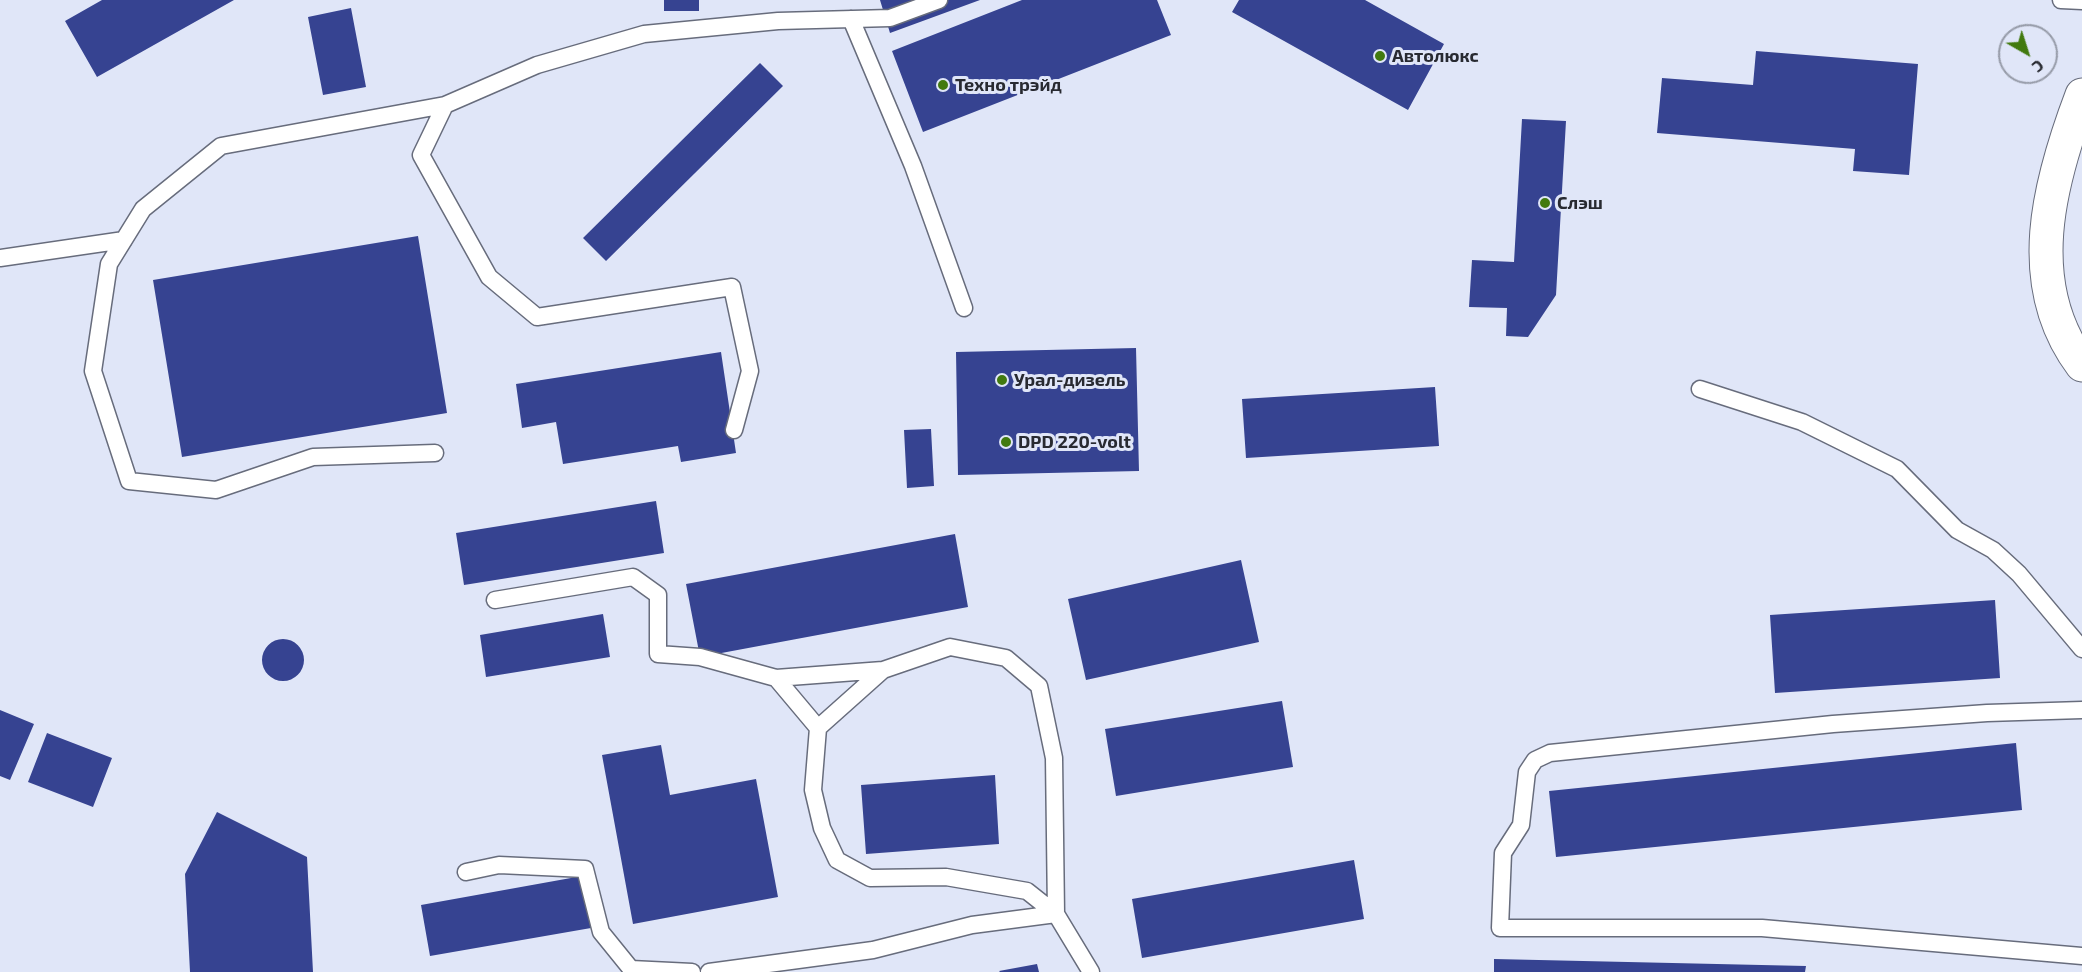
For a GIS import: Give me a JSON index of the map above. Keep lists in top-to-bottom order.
{
  "places": [
    "Автолюкс",
    "Техно трэйд",
    "Слэш",
    "Урал-дизель",
    "DPD 220-volt"
  ],
  "north": "bottom right"
}
